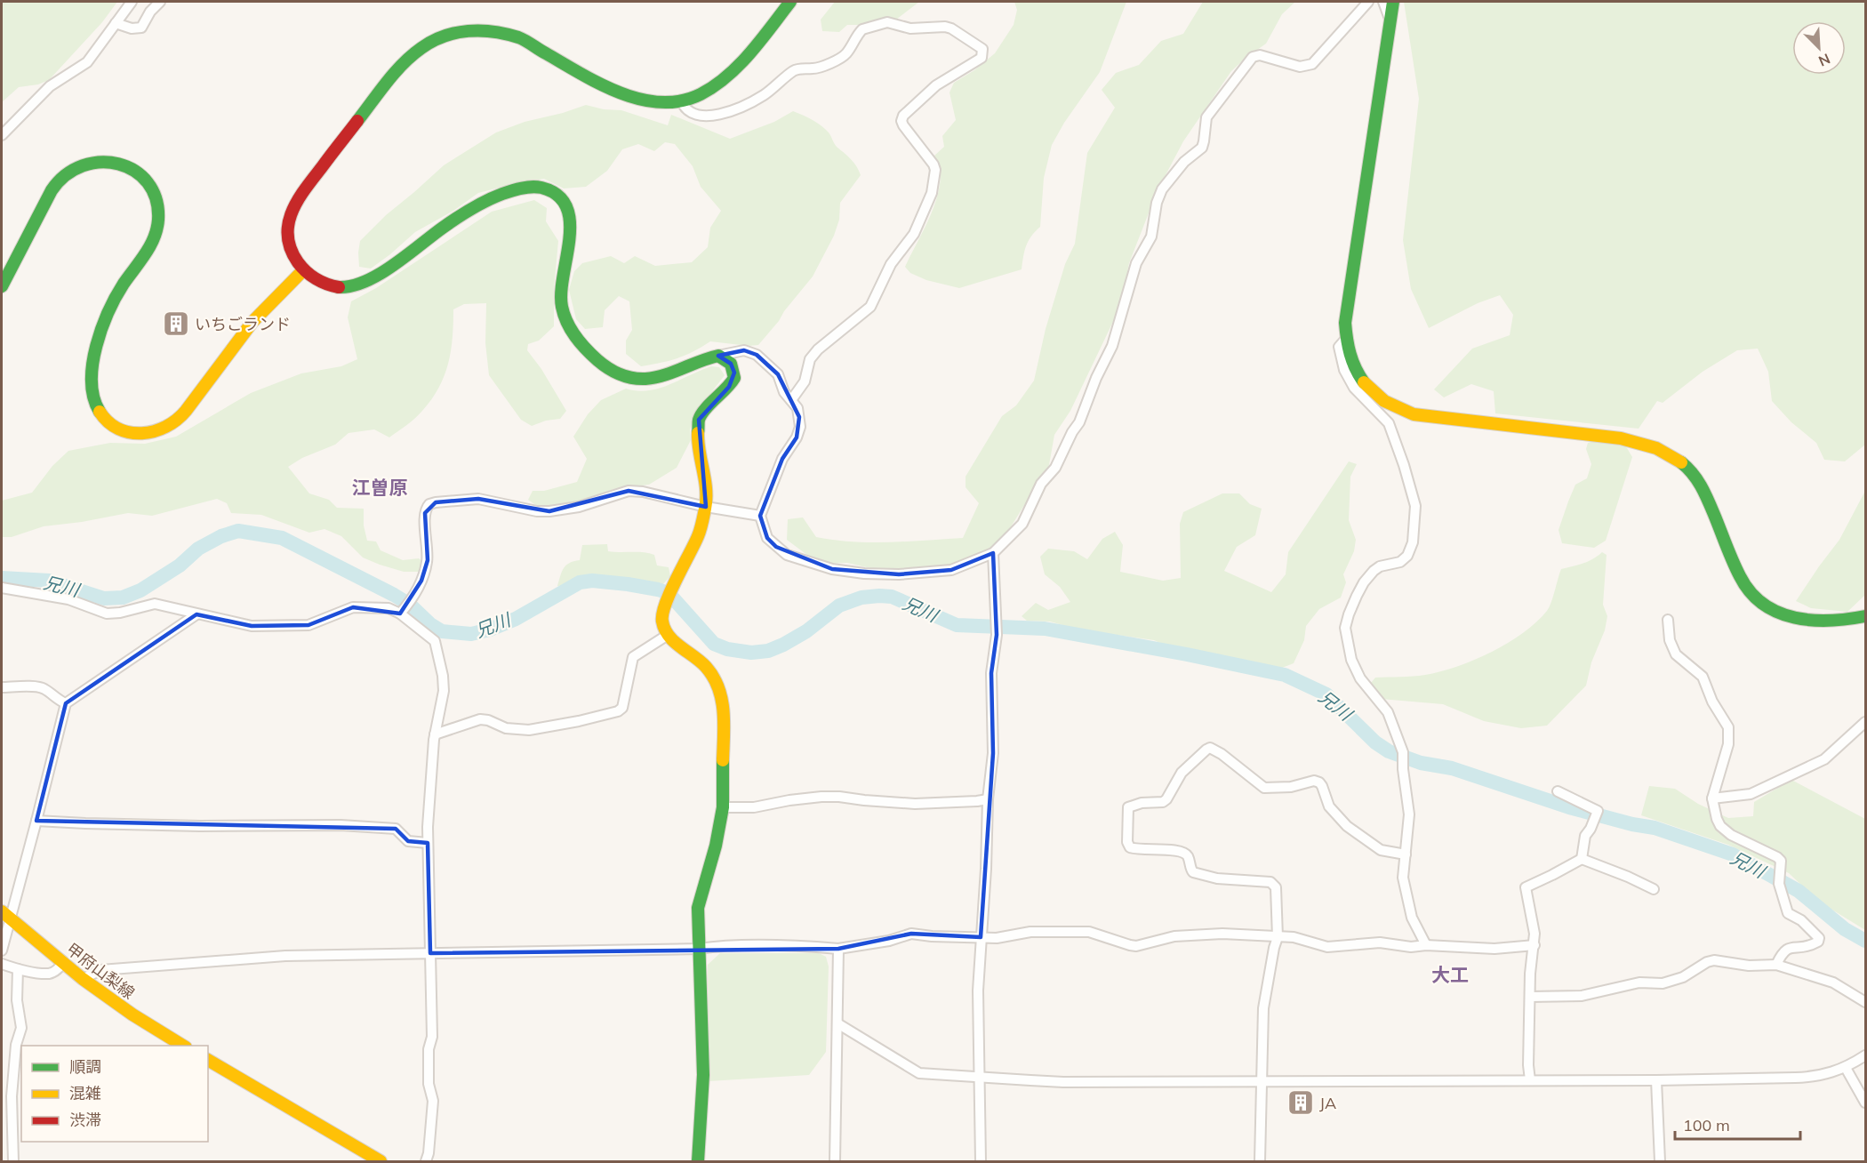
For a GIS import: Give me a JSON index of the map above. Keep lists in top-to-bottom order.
{
  "streets": {
    "street": ["甲府山梨線"]
  },
  "districts": ["江曽原", "大工"],
  "water": ["兄川"],
  "places": {
    "building": ["いちごランド", "JA"]
  },
  "legend": ["順調", "混雑", "渋滞"],
  "scale_bar": "100 m",
  "north": "bottom right"
}
